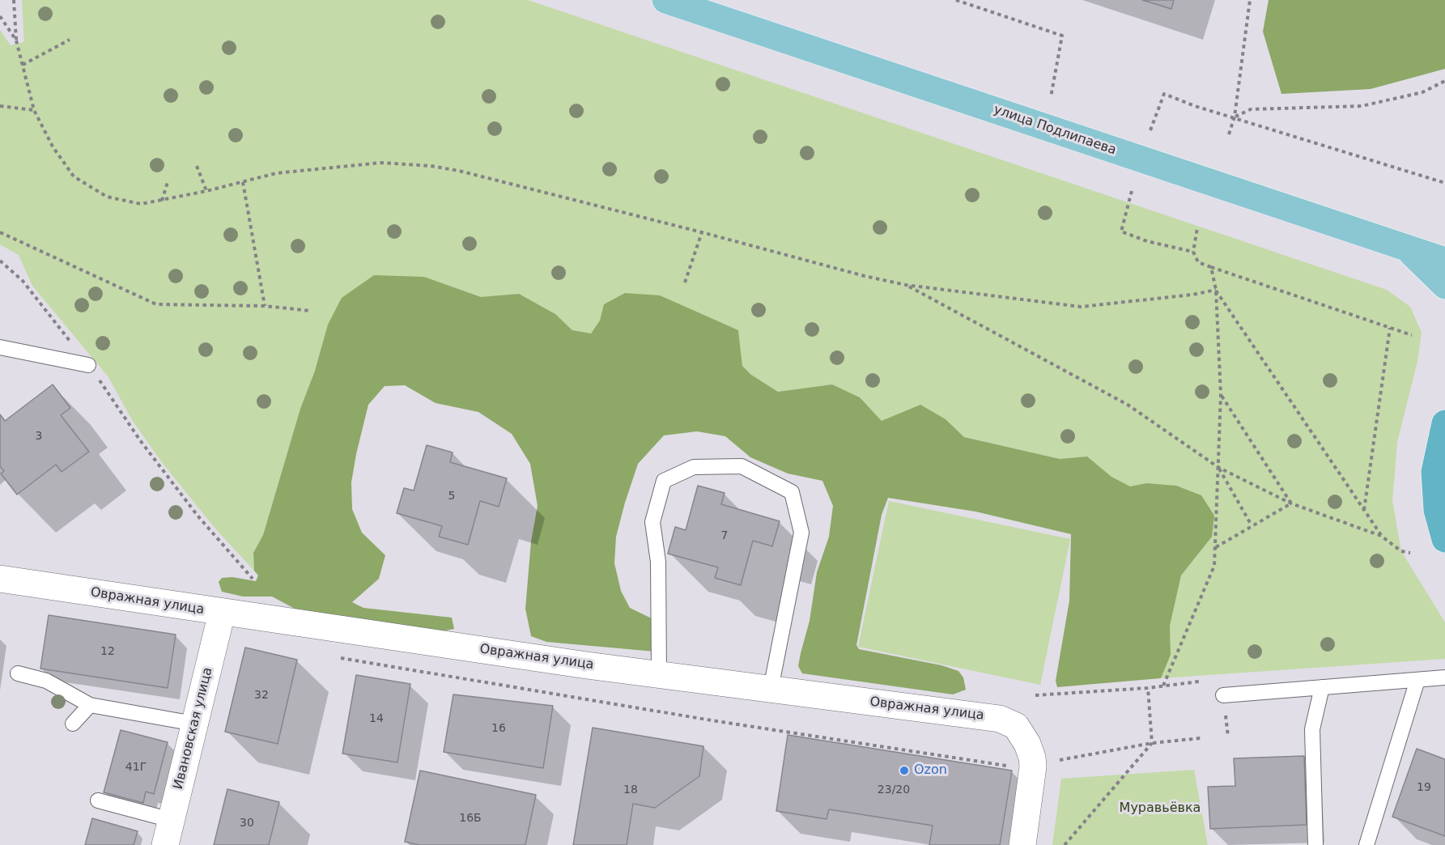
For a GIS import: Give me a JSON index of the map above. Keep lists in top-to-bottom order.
{
  "streets": {
    "main road": ["улица Подлипаева"],
    "street": ["Овражная улица", "Ивановская улица"]
  },
  "crossings": [
    ["Овражная улица", "Ивановская улица"]
  ],
  "parks": ["Муравьёвка"],
  "places": ["Ozon"],
  "house_numbers": [
    "3",
    "5",
    "7",
    "12",
    "32",
    "14",
    "16",
    "41Г",
    "19",
    "18",
    "23/20",
    "16Б",
    "30"
  ]
}
